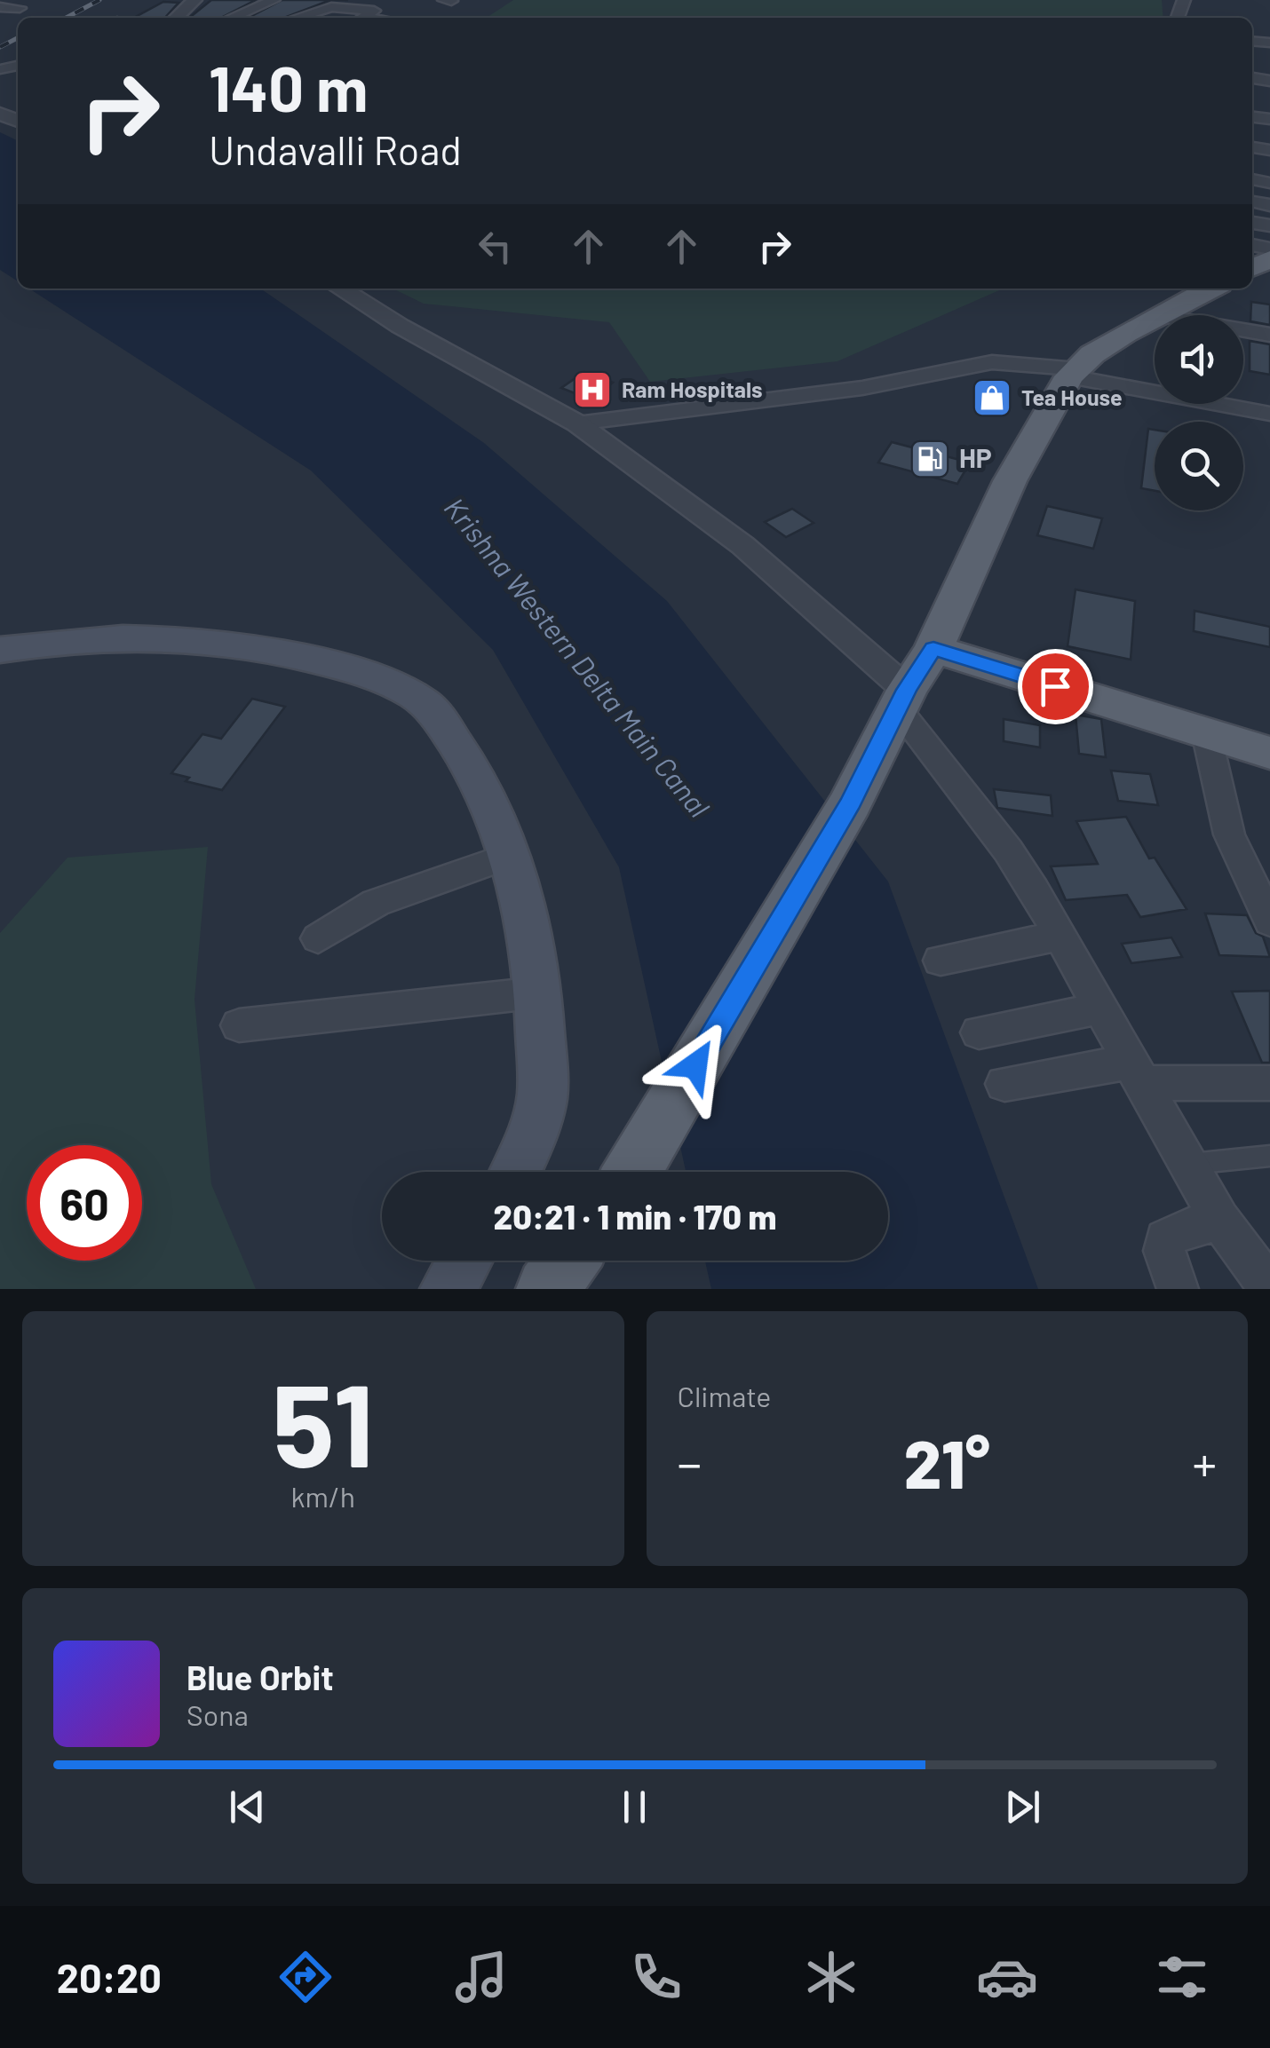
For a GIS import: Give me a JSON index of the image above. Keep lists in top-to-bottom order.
{
  "water": ["Krishna Western Delta Main Canal"],
  "places": {
    "hospital": ["Ram Hospitals"],
    "shop": ["Tea House"],
    "fuel station": ["HP"]
  },
  "page": {
    "turn": ["140 m", "Undavalli Road"],
    "limit": "60",
    "trip": "20:21 · 1 min · 170 m",
    "tile": [
      ["51", "km/h"],
      "Climate"
    ],
    "heat": ["−", "21°", "+"],
    "song": ["Blue Orbit", "Sona"],
    "tabs": "20:20"
  }
}
